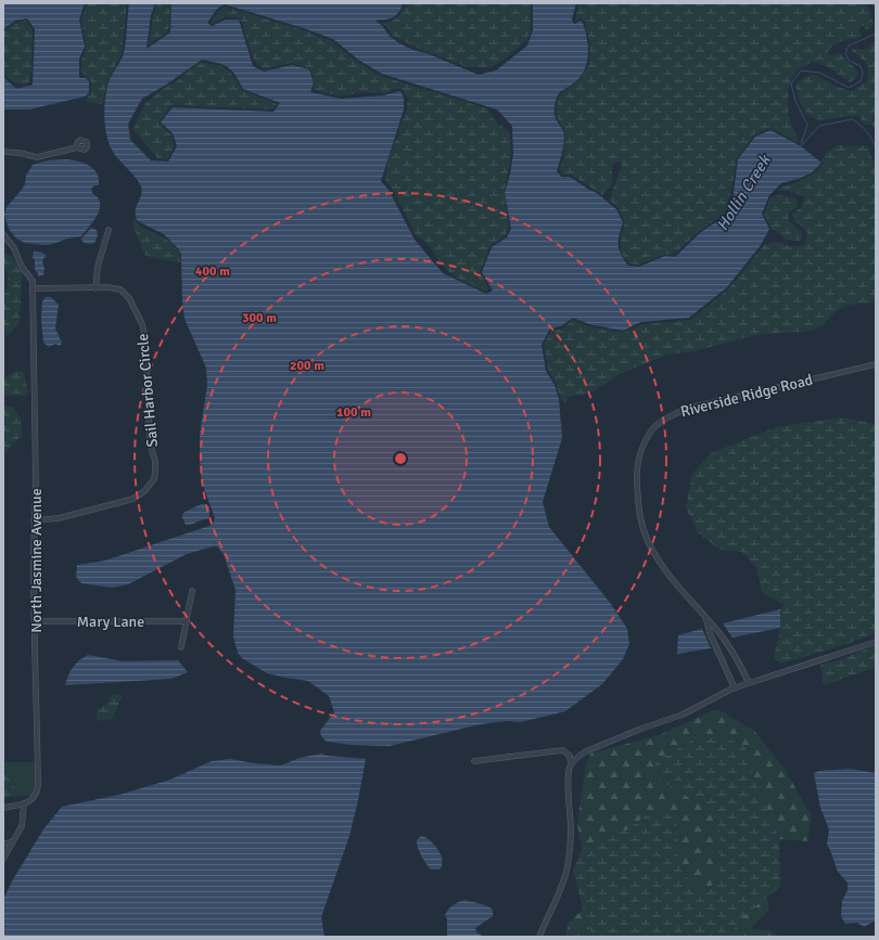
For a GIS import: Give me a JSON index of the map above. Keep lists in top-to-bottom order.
{
  "streets": {
    "street": [
      "Sail Harbor Circle",
      "Riverside Ridge Road",
      "North Jasmine Avenue",
      "Mary Lane"
    ]
  },
  "crossings": [
    ["Sail Harbor Circle", "North Jasmine Avenue"],
    ["North Jasmine Avenue", "Mary Lane"]
  ],
  "water": ["Hollin Creek"],
  "rings": [
    "400 m",
    "300 m",
    "200 m",
    "100 m"
  ]
}
